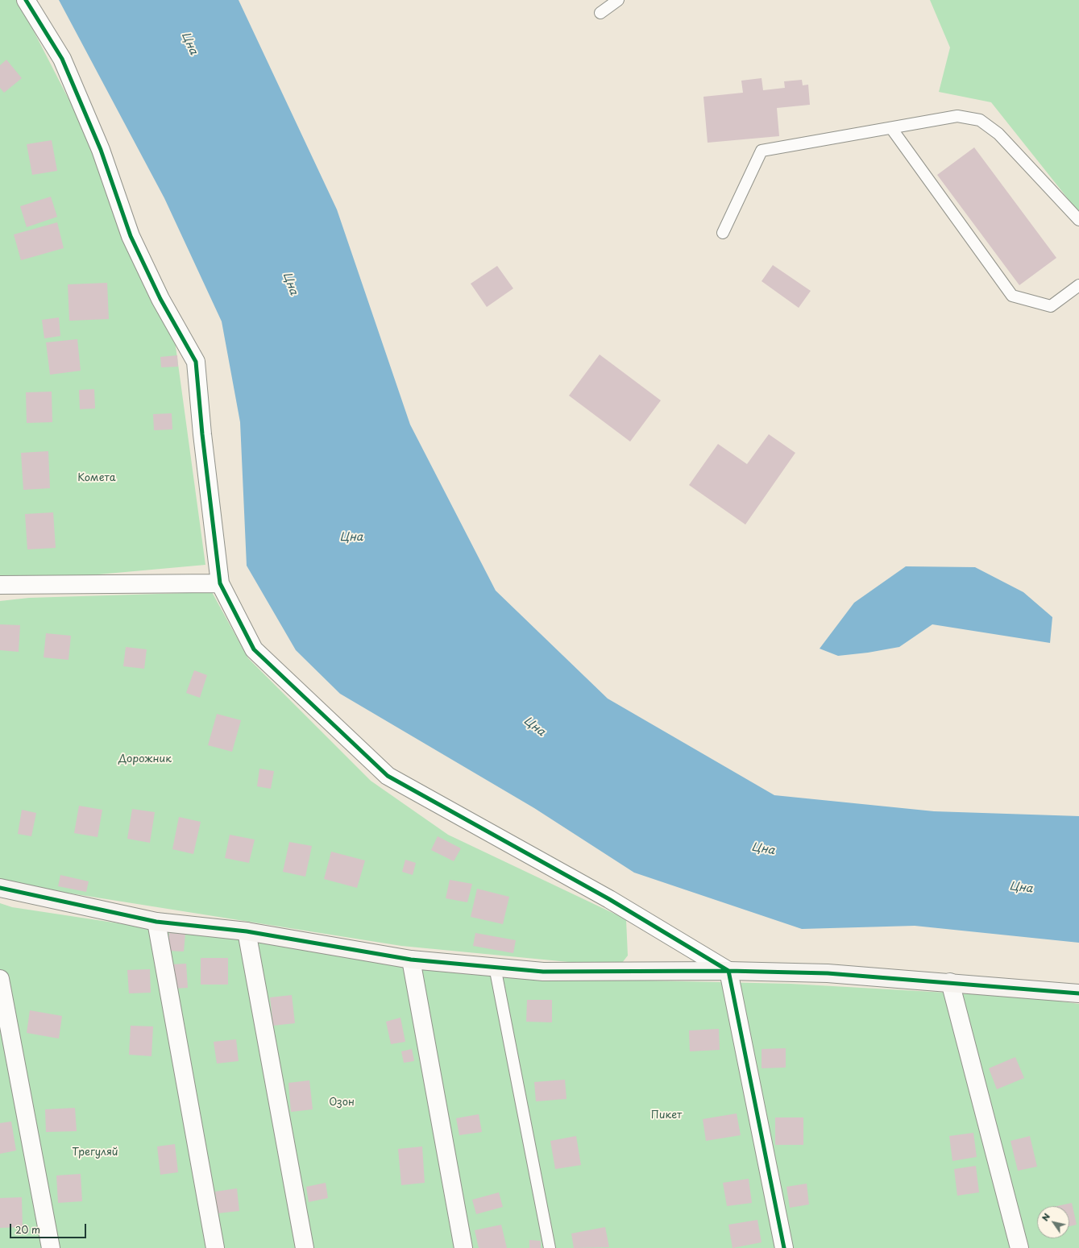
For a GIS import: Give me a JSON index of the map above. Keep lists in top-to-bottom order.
{
  "water": ["Цна"],
  "parks": [
    "Комета",
    "Дорожник",
    "Озон",
    "Пикет",
    "Трегуляй"
  ],
  "scale_bar": "20 m",
  "north": "top left"
}
